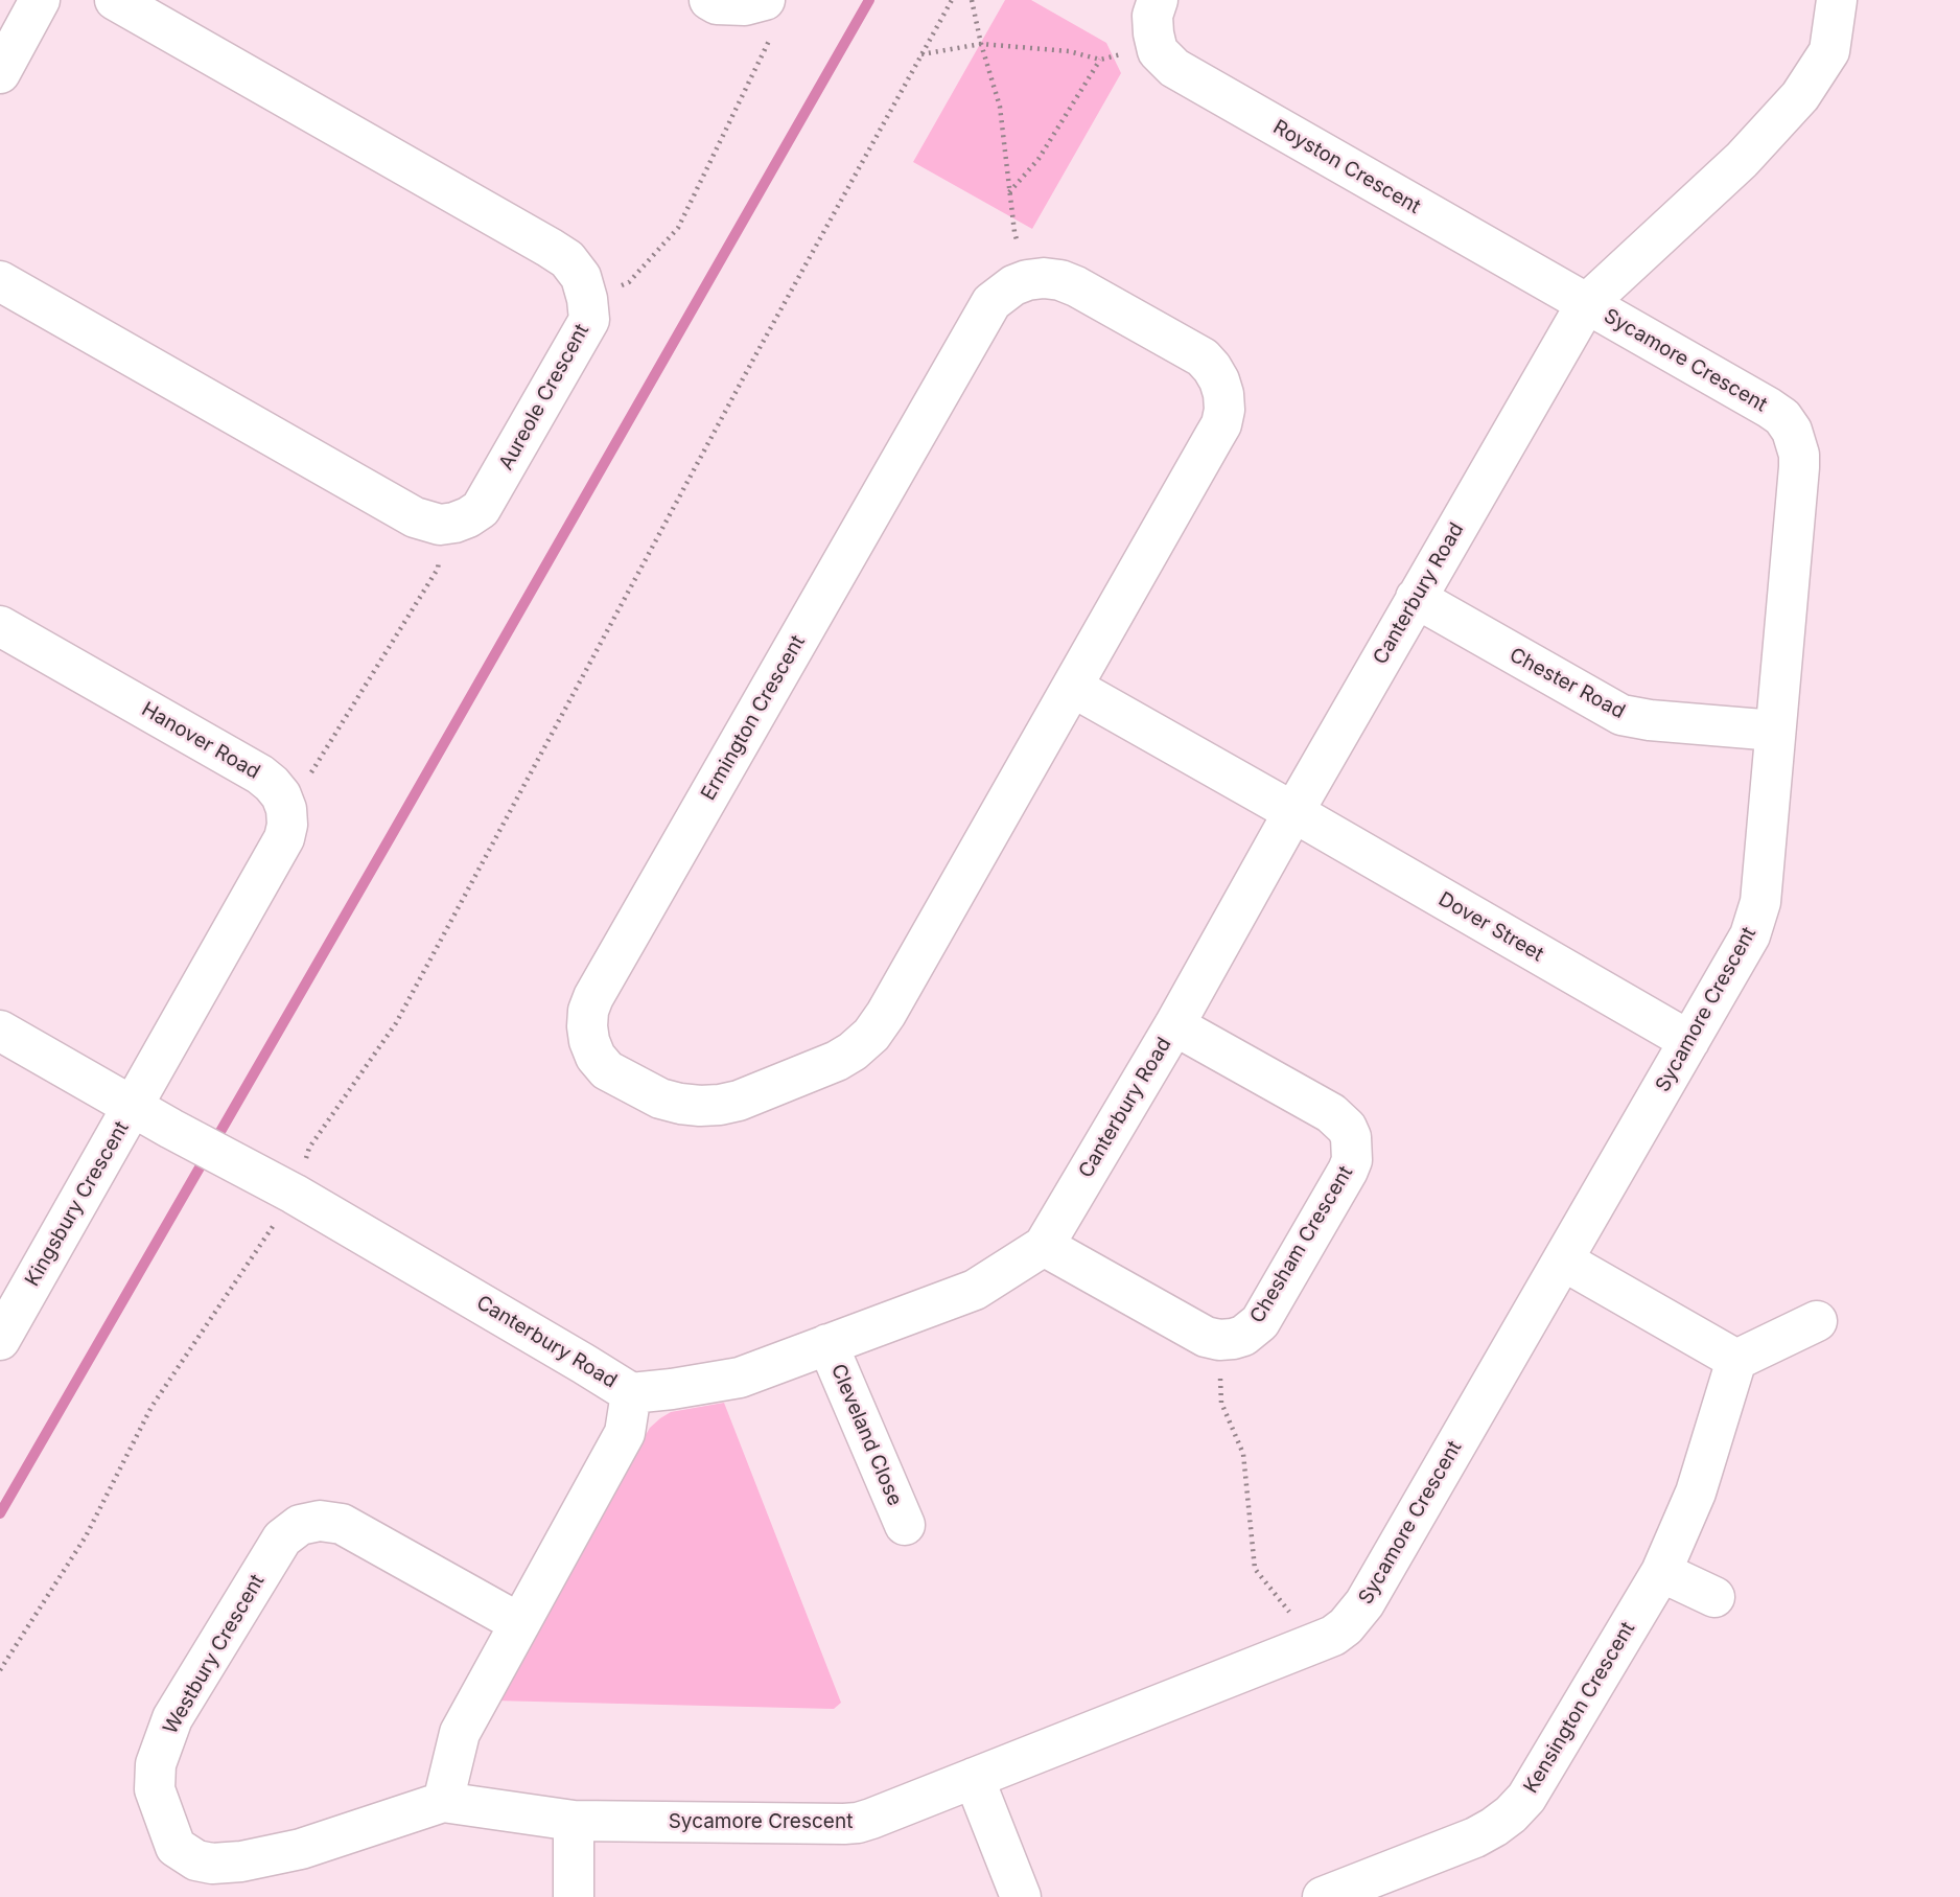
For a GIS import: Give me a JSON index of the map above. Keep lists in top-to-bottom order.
{
  "streets": {
    "street": [
      "Royston Crescent",
      "Sycamore Crescent",
      "Aureole Crescent",
      "Canterbury Road",
      "Chester Road",
      "Ermington Crescent",
      "Hanover Road",
      "Dover Street",
      "Kingsbury Crescent",
      "Chesham Crescent",
      "Cleveland Close",
      "Westbury Crescent",
      "Kensington Crescent"
    ]
  },
  "crossings": [
    ["Royston Crescent", "Sycamore Crescent"],
    ["Royston Crescent", "Canterbury Road"],
    ["Sycamore Crescent", "Canterbury Road"],
    ["Sycamore Crescent", "Chester Road"],
    ["Sycamore Crescent", "Dover Street"],
    ["Sycamore Crescent", "Westbury Crescent"],
    ["Canterbury Road", "Chester Road"],
    ["Canterbury Road", "Dover Street"],
    ["Canterbury Road", "Kingsbury Crescent"],
    ["Canterbury Road", "Chesham Crescent"],
    ["Canterbury Road", "Cleveland Close"]
  ]
}
